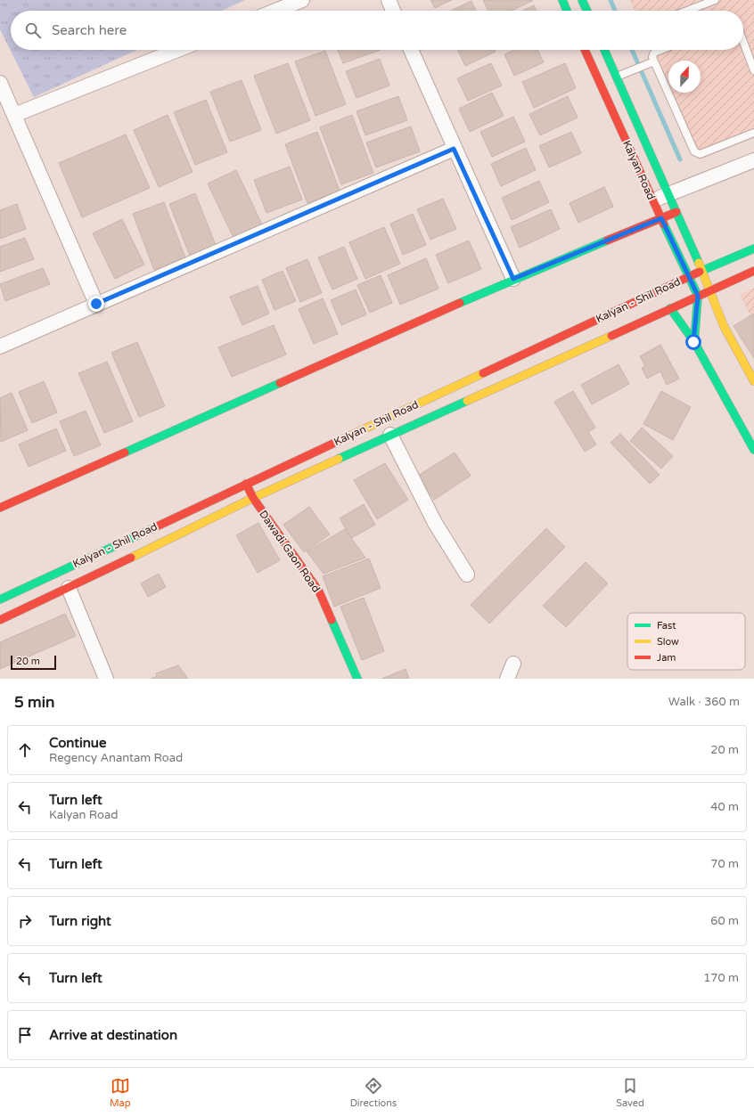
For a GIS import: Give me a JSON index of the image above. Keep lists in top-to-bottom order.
{
  "streets": {
    "main road": ["Kalyan Road", "Kalyan - Shil Road", "Dawadi Gaon Road"]
  },
  "crossings": [
    ["Kalyan Road", "Kalyan - Shil Road"],
    ["Kalyan - Shil Road", "Dawadi Gaon Road"]
  ],
  "legend": ["Fast", "Slow", "Jam"],
  "scale_bar": "20 m",
  "north": "top",
  "page": {
    "search": "Search here",
    "scale": "20 m",
    "heading": ["5 min", "Walk · 360 m"],
    "list": [
      ["Continue", "Regency Anantam Road", "20 m"],
      ["Turn left", "Kalyan Road", "40 m"],
      ["Turn left", "70 m"],
      ["Turn right", "60 m"],
      ["Turn left", "170 m"],
      "Arrive at destination"
    ],
    "nav": ["Map", "Directions", "Saved"]
  }
}
